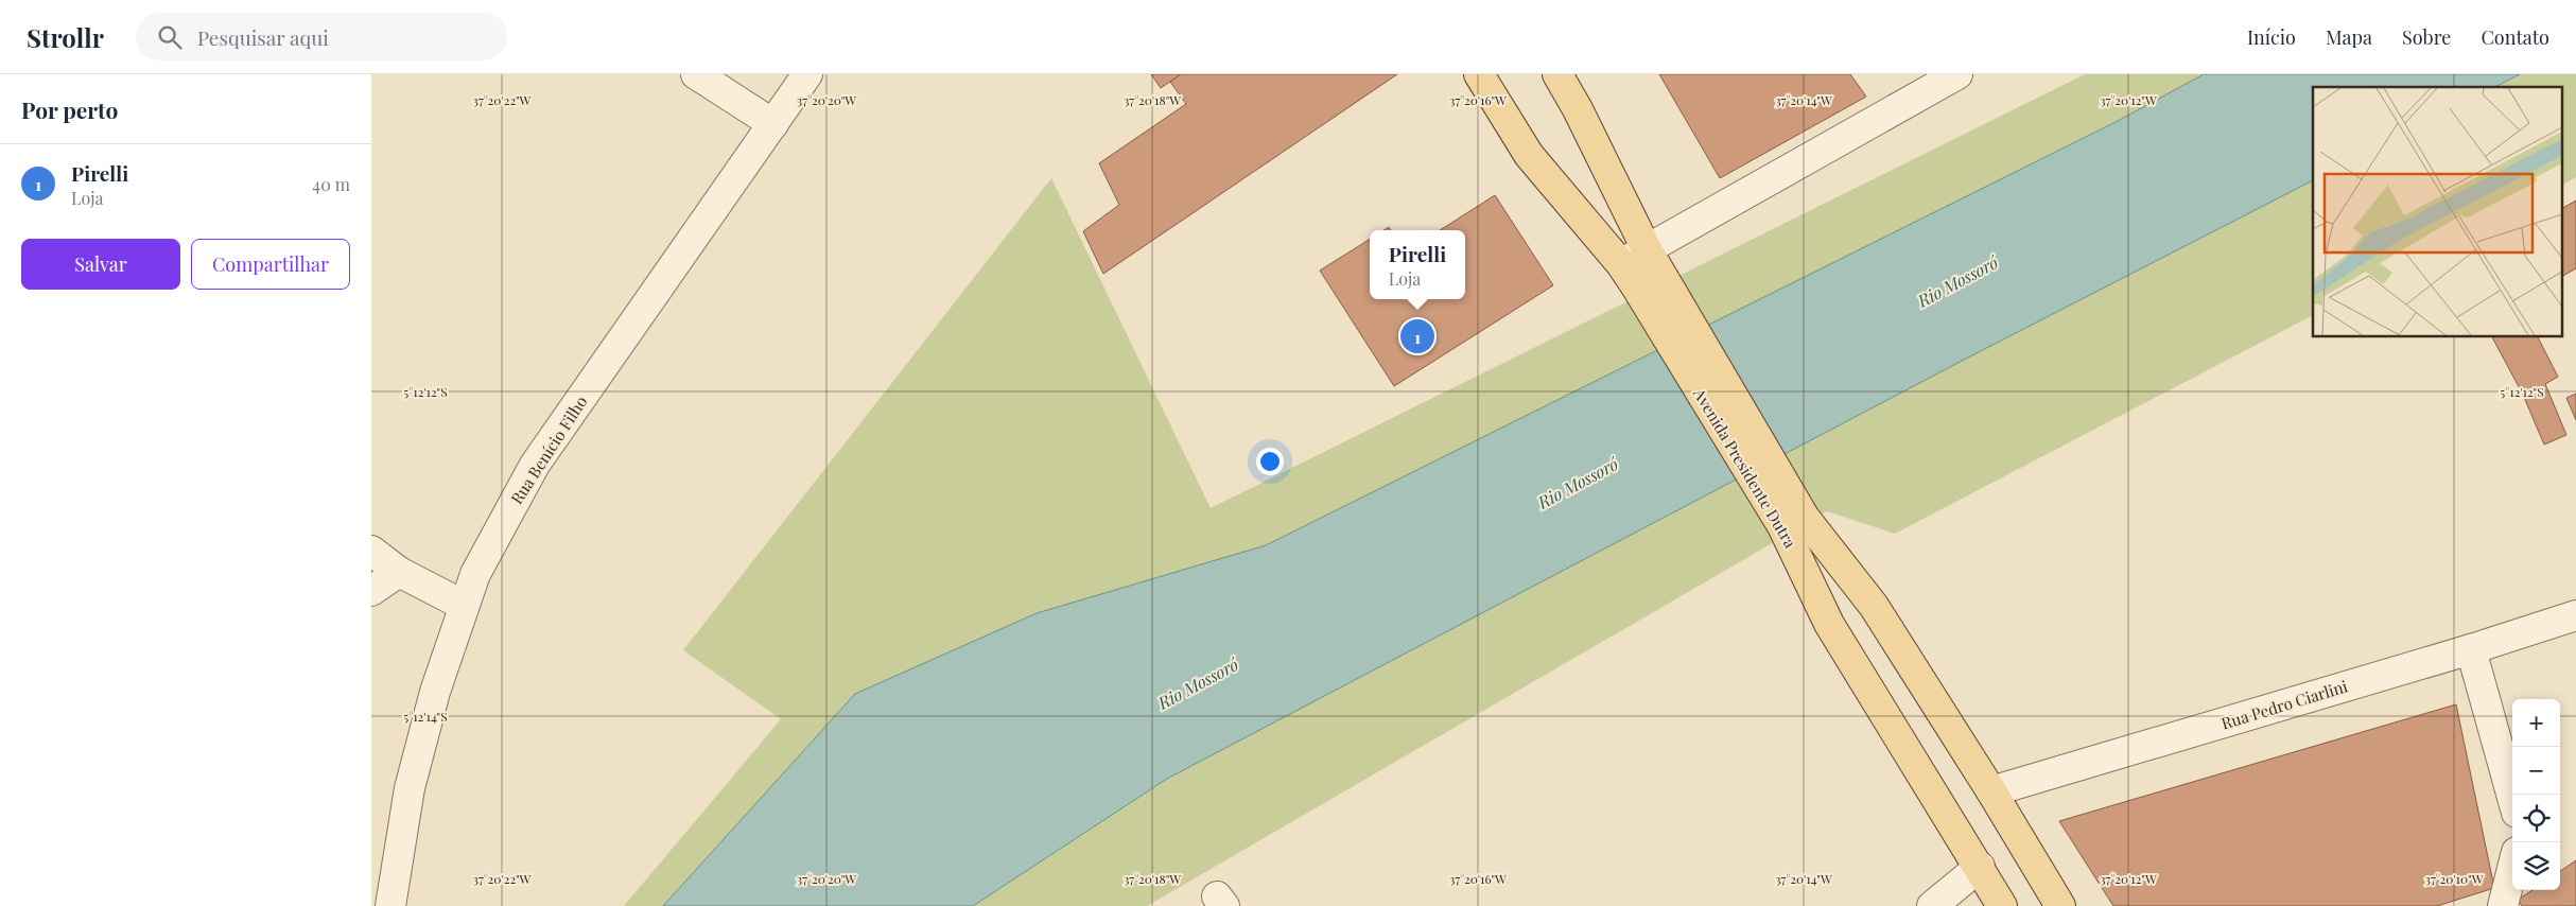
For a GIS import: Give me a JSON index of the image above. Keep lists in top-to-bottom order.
{
  "streets": {
    "main road": ["Avenida Presidente Dutra"],
    "street": ["Rua Benício Filho", "Rua Pedro Ciarlini"]
  },
  "crossings": [
    ["Avenida Presidente Dutra", "Rua Pedro Ciarlini"]
  ],
  "water": ["Rio Mossoró"],
  "page": {
    "header": "Strollr",
    "search": "Pesquisar aqui",
    "nav": [
      "Início",
      "Mapa",
      "Sobre",
      "Contato"
    ],
    "heading": "Por perto",
    "list": [
      {
        "mark": "1",
        "name": "Pirelli",
        "note": "Loja",
        "value": "40 m"
      }
    ],
    "buttons": ["Salvar", "Compartilhar"],
    "popup": ["Pirelli", "Loja"],
    "pins": "1",
    "map_buttons": ["+", "−"]
  },
  "coordinates": [
    "37°20'22\"W",
    "37°20'20\"W",
    "37°20'18\"W",
    "37°20'16\"W",
    "37°20'14\"W",
    "37°20'12\"W",
    "5°12'12\"S",
    "5°12'14\"S",
    "37°20'10\"W"
  ]
}
